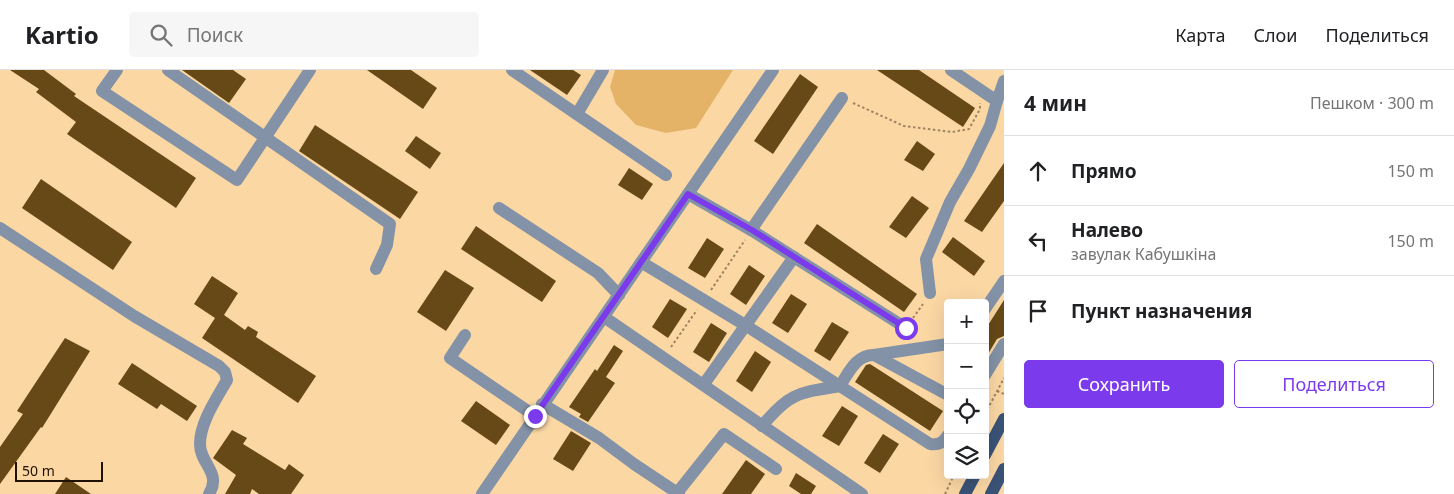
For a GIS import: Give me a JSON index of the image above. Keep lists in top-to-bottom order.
{
  "scale_bar": "50 m",
  "page": {
    "header": "Kartio",
    "search": "Поиск",
    "nav": ["Карта", "Слои", "Поделиться"],
    "heading": ["4 мин", "Пешком · 300 m"],
    "list": [
      ["Прямо", "150 m"],
      ["Налево", "завулак Кабушкіна", "150 m"],
      "Пункт назначения"
    ],
    "map_buttons": ["+", "−"],
    "buttons": ["Сохранить", "Поделиться"],
    "scale": "50 m"
  }
}
